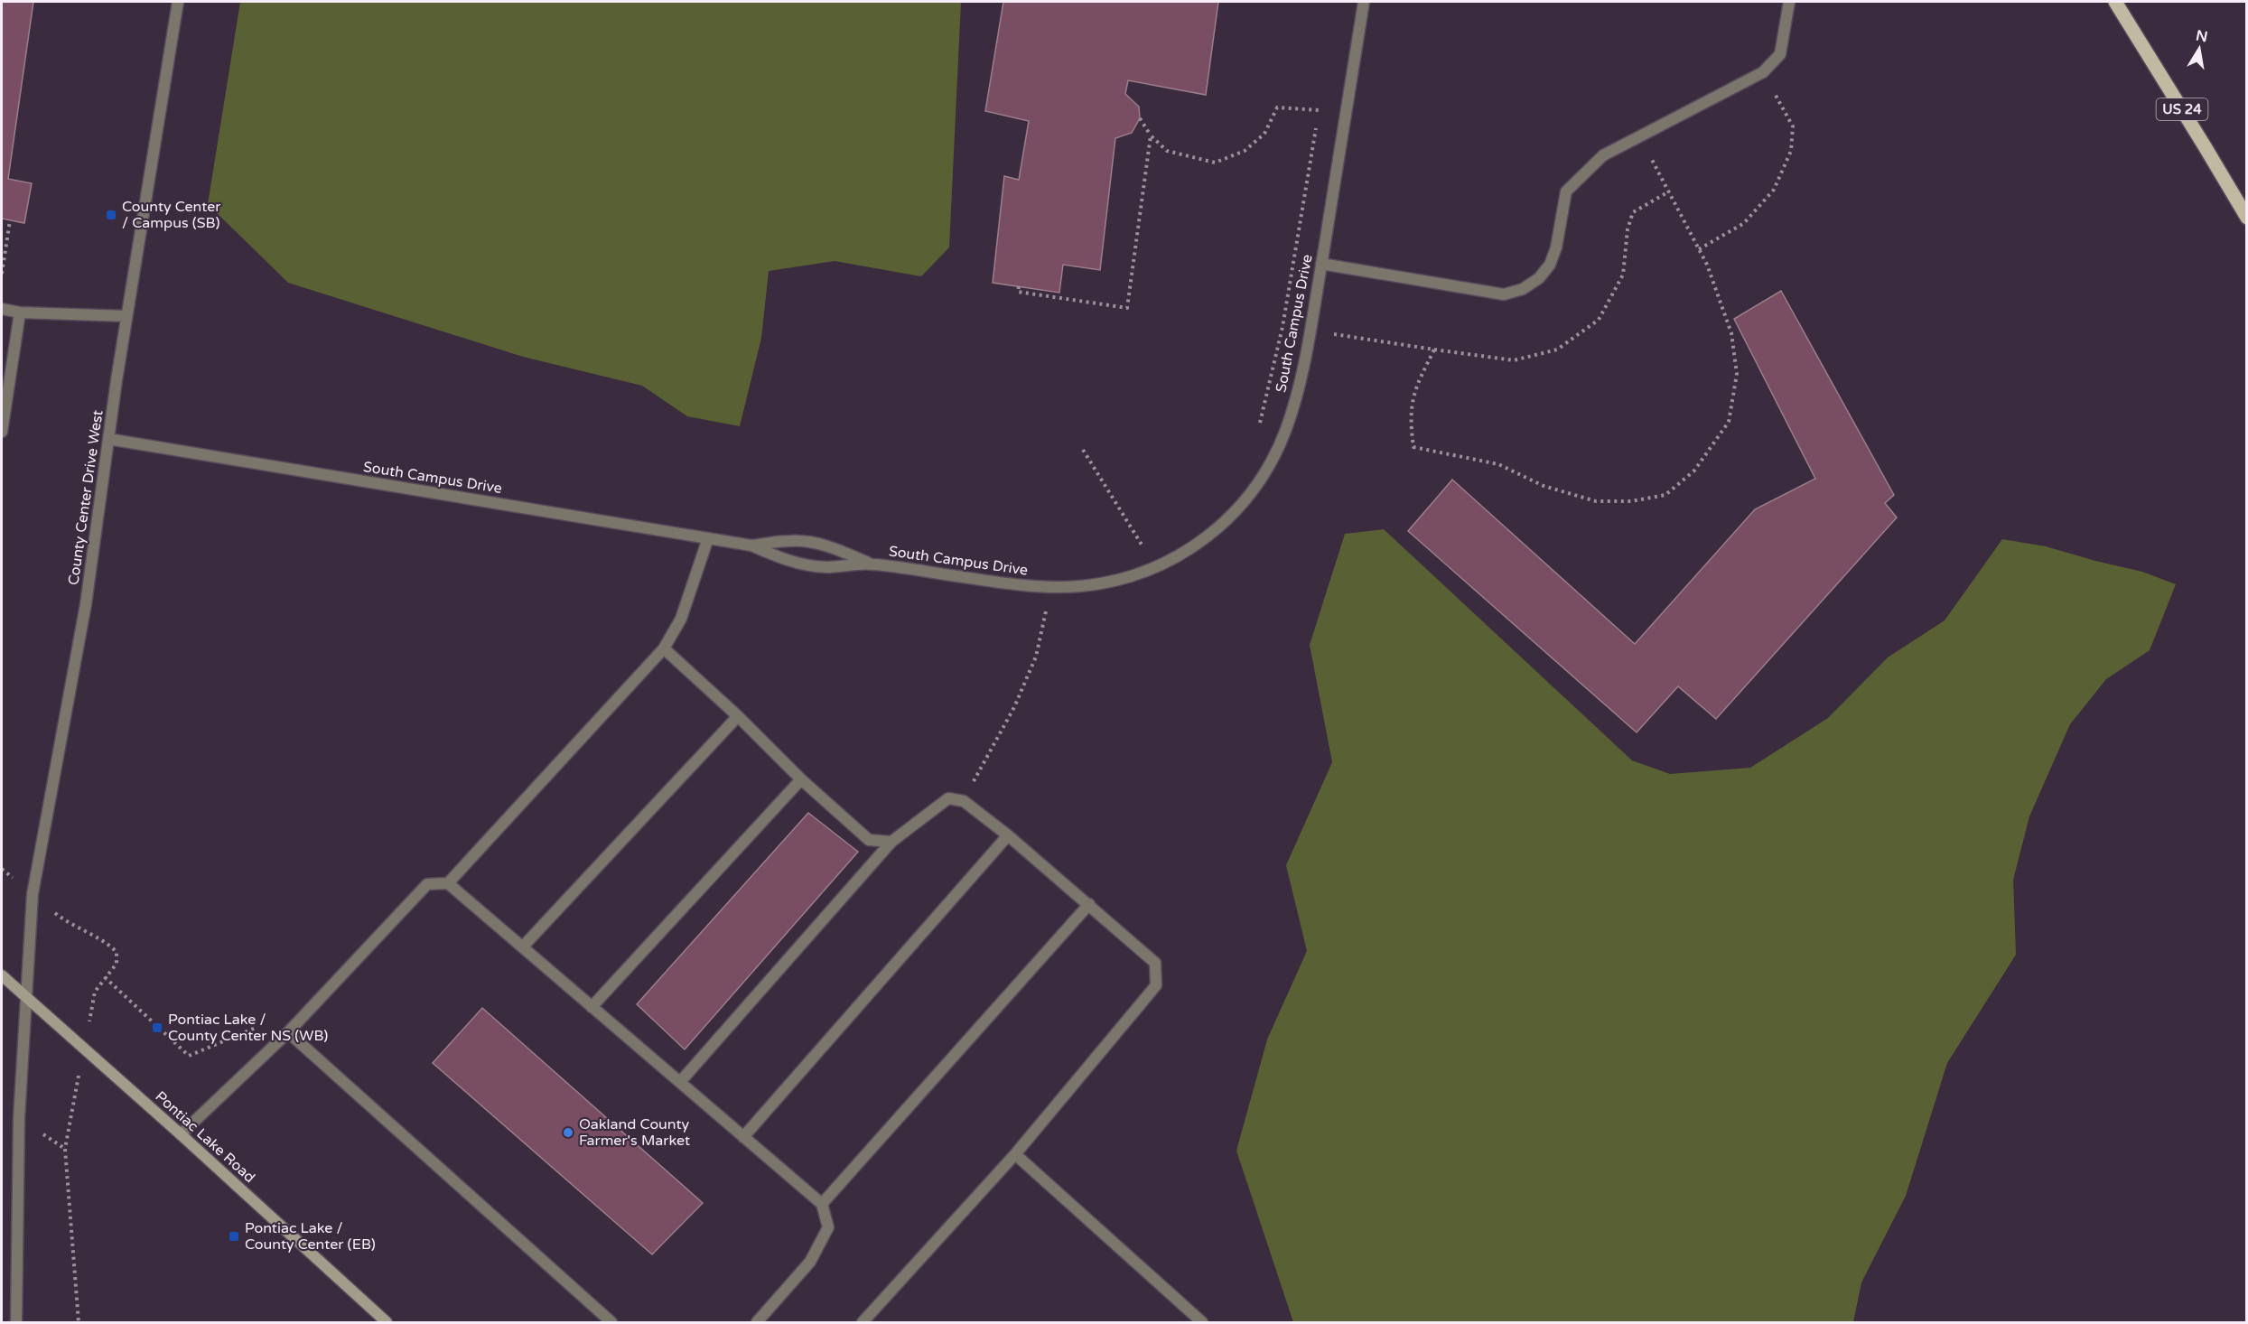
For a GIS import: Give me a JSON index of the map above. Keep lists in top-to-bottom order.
{
  "streets": {
    "main road": ["US 24", "Pontiac Lake Road"],
    "street": ["South Campus Drive", "County Center Drive West"]
  },
  "crossings": [
    ["South Campus Drive", "County Center Drive West"],
    ["County Center Drive West", "Pontiac Lake Road"]
  ],
  "places": {
    "transit": ["County Center / Campus (SB)", "Pontiac Lake / County Center NS (WB)", "Pontiac Lake / County Center (EB)"],
    "other": ["Oakland County Farmer's Market"]
  },
  "north": "top"
}
